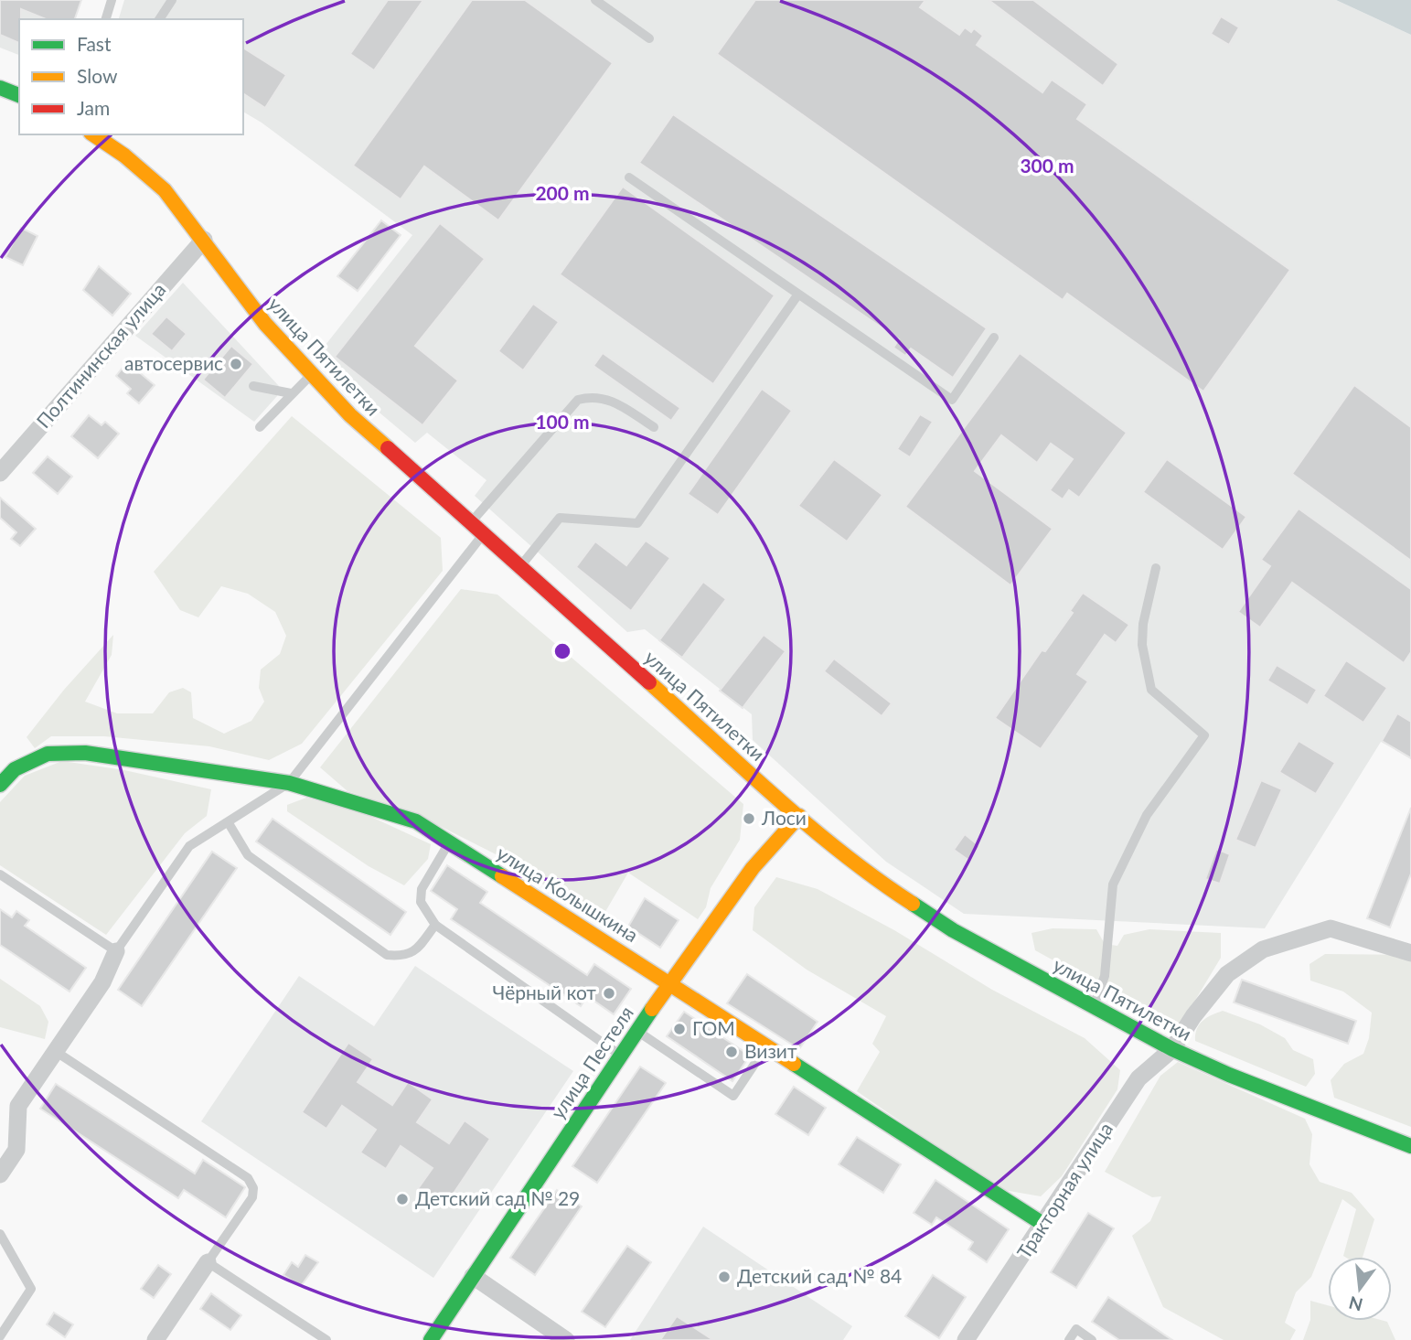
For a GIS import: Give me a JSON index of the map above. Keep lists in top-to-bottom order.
{
  "streets": {
    "street": [
      "Полтининская улица",
      "улица Пятилетки",
      "улица Колышкина",
      "улица Пестеля",
      "Тракторная улица"
    ]
  },
  "crossings": [
    ["Полтининская улица", "улица Пятилетки"],
    ["улица Пятилетки", "улица Пестеля"],
    ["улица Пятилетки", "Тракторная улица"],
    ["улица Колышкина", "улица Пестеля"],
    ["улица Колышкина", "Тракторная улица"]
  ],
  "places": [
    "автосервис",
    "Лоси",
    "Чёрный кот",
    "ГОМ",
    "Визит",
    "Детский сад № 29",
    "Детский сад № 84"
  ],
  "legend": ["Fast", "Slow", "Jam"],
  "north": "bottom",
  "rings": ["300 m", "200 m", "100 m"]
}
